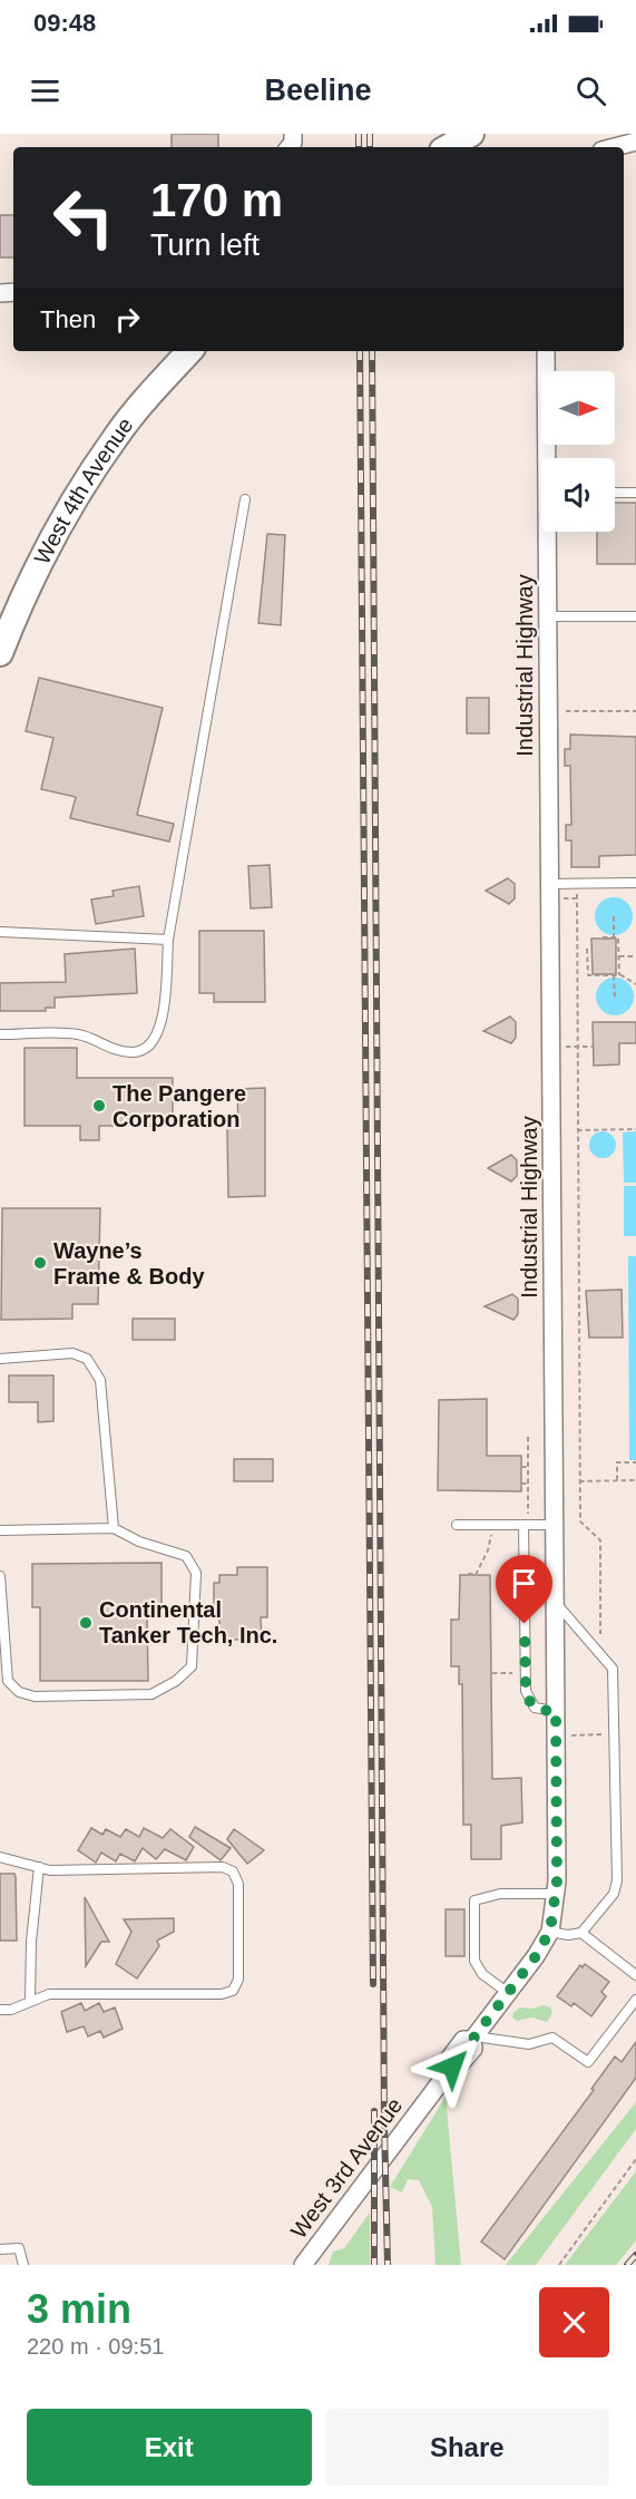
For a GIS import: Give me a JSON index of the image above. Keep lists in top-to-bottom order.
{
  "streets": {
    "main road": ["West 4th Avenue"],
    "street": ["Industrial Highway", "West 3rd Avenue"]
  },
  "crossings": [
    ["Industrial Highway", "West 3rd Avenue"]
  ],
  "places": ["The Pangere Corporation", "Wayne’s Frame & Body", "Continental Tanker Tech, Inc."],
  "north": "right",
  "page": {
    "status": "09:48",
    "header": "Beeline",
    "turn": ["170 m", "Turn left"],
    "then": "Then",
    "heading": ["3 min", "220 m · 09:51"],
    "buttons": ["Exit", "Share"]
  }
}
